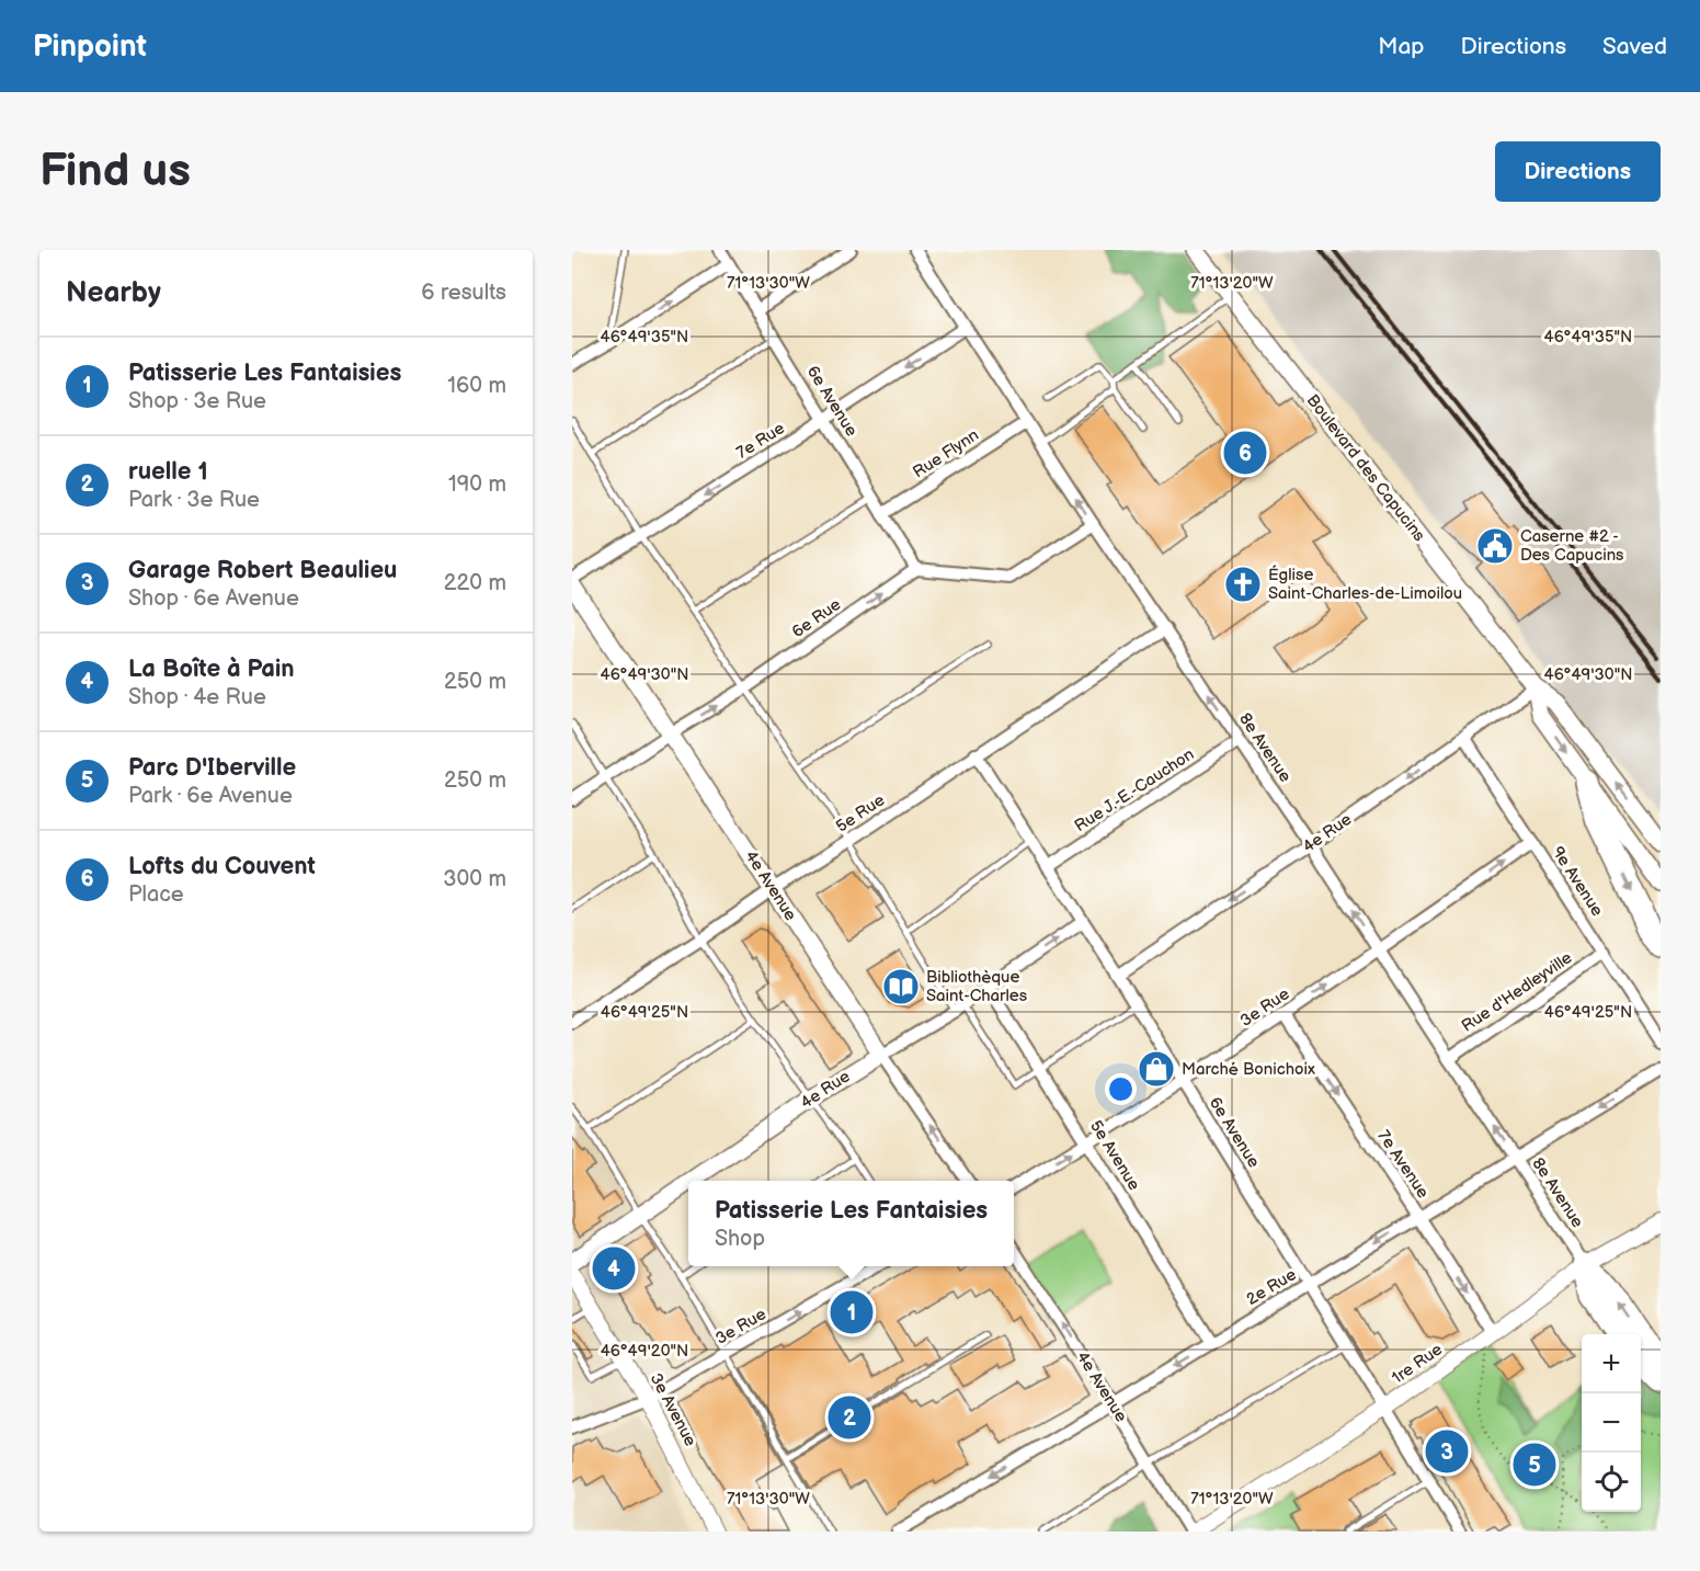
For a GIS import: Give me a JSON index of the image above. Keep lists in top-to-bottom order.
{
  "streets": {
    "main road": ["Boulevard des Capucins", "4e Rue", "4e Avenue"],
    "street": [
      "6e Avenue",
      "7e Rue",
      "Rue Flynn",
      "6e Rue",
      "8e Avenue",
      "Rue J.-E.-Cauchon",
      "5e Rue",
      "9e Avenue",
      "Rue d'Hedleyville",
      "3e Rue",
      "5e Avenue",
      "7e Avenue",
      "2e Rue",
      "1re Rue",
      "3e Avenue"
    ]
  },
  "crossings": [
    ["6e Avenue", "7e Rue"],
    ["6e Avenue", "Rue Flynn"],
    ["6e Avenue", "6e Rue"],
    ["6e Avenue", "Rue J.-E.-Cauchon"],
    ["6e Avenue", "5e Rue"],
    ["6e Avenue", "4e Rue"],
    ["6e Avenue", "3e Rue"],
    ["6e Avenue", "2e Rue"],
    ["6e Avenue", "1re Rue"],
    ["7e Rue", "8e Avenue"],
    ["Rue Flynn", "8e Avenue"],
    ["Boulevard des Capucins", "4e Rue"],
    ["6e Rue", "4e Avenue"],
    ["8e Avenue", "Rue J.-E.-Cauchon"],
    ["8e Avenue", "5e Rue"],
    ["8e Avenue", "4e Rue"],
    ["8e Avenue", "Rue d'Hedleyville"],
    ["8e Avenue", "3e Rue"],
    ["8e Avenue", "2e Rue"],
    ["8e Avenue", "1re Rue"],
    ["5e Rue", "4e Avenue"],
    ["4e Rue", "9e Avenue"],
    ["4e Rue", "4e Avenue"],
    ["4e Rue", "5e Avenue"],
    ["9e Avenue", "Rue d'Hedleyville"],
    ["9e Avenue", "3e Rue"],
    ["4e Avenue", "2e Rue"],
    ["4e Avenue", "1re Rue"],
    ["3e Rue", "5e Avenue"],
    ["3e Rue", "7e Avenue"],
    ["3e Rue", "3e Avenue"],
    ["5e Avenue", "2e Rue"],
    ["7e Avenue", "2e Rue"],
    ["7e Avenue", "1re Rue"]
  ],
  "one_way": [
    "7e Rue",
    "6e Rue",
    "8e Avenue",
    "3e Rue",
    "7e Avenue",
    "2e Rue"
  ],
  "places": {
    "public building": ["Caserne #2 - Des Capucins"],
    "church": ["Église Saint-Charles-de-Limoilou"],
    "library": ["Bibliothèque Saint-Charles"],
    "shop": ["Marché Bonichoix"]
  },
  "page": {
    "header": "Pinpoint",
    "nav": ["Map", "Directions", "Saved"],
    "buttons": "Directions",
    "title": "Find us",
    "heading": ["Nearby", "6 results"],
    "list": [
      {
        "mark": "1",
        "name": "Patisserie Les Fantaisies",
        "note": "Shop · 3e Rue",
        "value": "160 m"
      },
      {
        "mark": "2",
        "name": "ruelle 1",
        "note": "Park · 3e Rue",
        "value": "190 m"
      },
      {
        "mark": "3",
        "name": "Garage Robert Beaulieu",
        "note": "Shop · 6e Avenue",
        "value": "220 m"
      },
      {
        "mark": "4",
        "name": "La Boîte à Pain",
        "note": "Shop · 4e Rue",
        "value": "250 m"
      },
      {
        "mark": "5",
        "name": "Parc D'Iberville",
        "note": "Park · 6e Avenue",
        "value": "250 m"
      },
      {
        "mark": "6",
        "name": "Lofts du Couvent",
        "note": "Place",
        "value": "300 m"
      }
    ],
    "pins": [
      "6",
      "4",
      "1",
      "2",
      "3",
      "5"
    ],
    "popup": ["Patisserie Les Fantaisies", "Shop"],
    "map_buttons": ["+", "−"]
  },
  "coordinates": [
    "71°13'30\"W",
    "71°13'20\"W",
    "46°49'35\"N",
    "46°49'30\"N",
    "46°49'25\"N",
    "46°49'20\"N"
  ]
}
